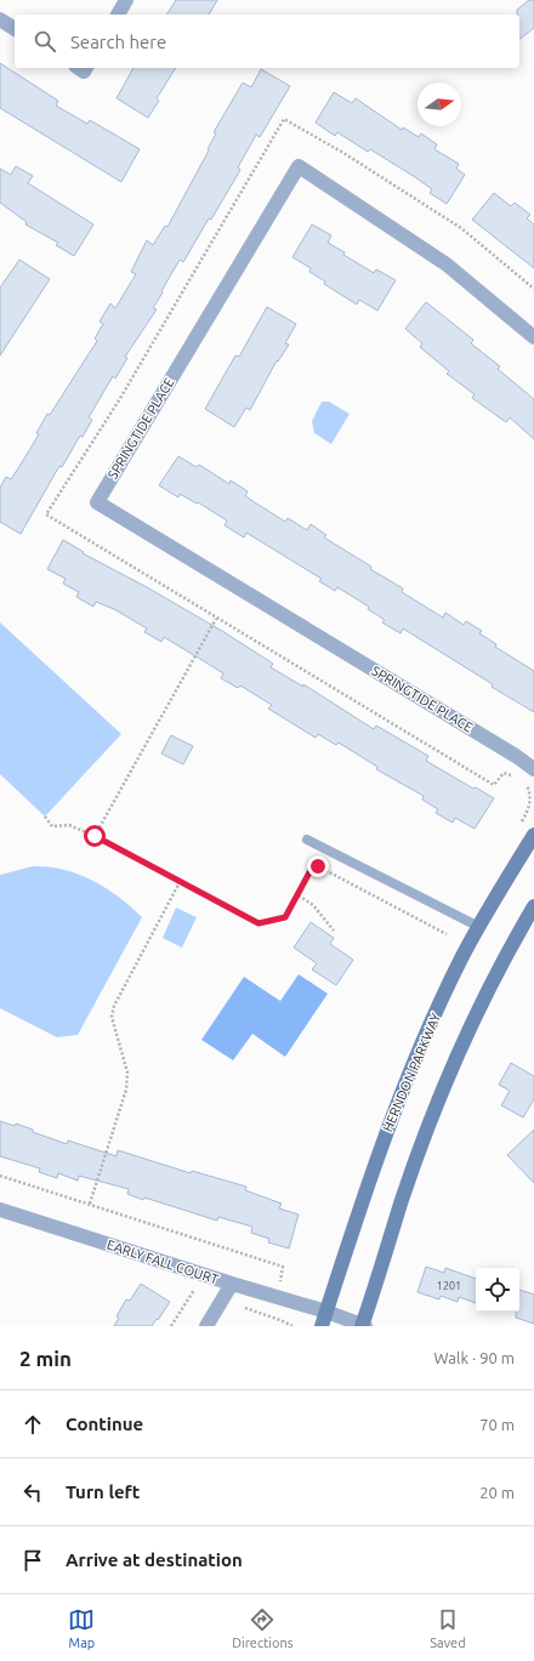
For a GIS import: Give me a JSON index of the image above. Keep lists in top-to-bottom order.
{
  "streets": {
    "main road": ["HERNDON PARKWAY"],
    "street": ["SPRINGTIDE PLACE", "EARLY FALL COURT"]
  },
  "crossings": [
    ["HERNDON PARKWAY", "EARLY FALL COURT"]
  ],
  "house_numbers": ["1201"],
  "north": "right",
  "page": {
    "search": "Search here",
    "heading": ["2 min", "Walk · 90 m"],
    "list": [
      ["Continue", "70 m"],
      ["Turn left", "20 m"],
      "Arrive at destination"
    ],
    "nav": ["Map", "Directions", "Saved"]
  }
}
